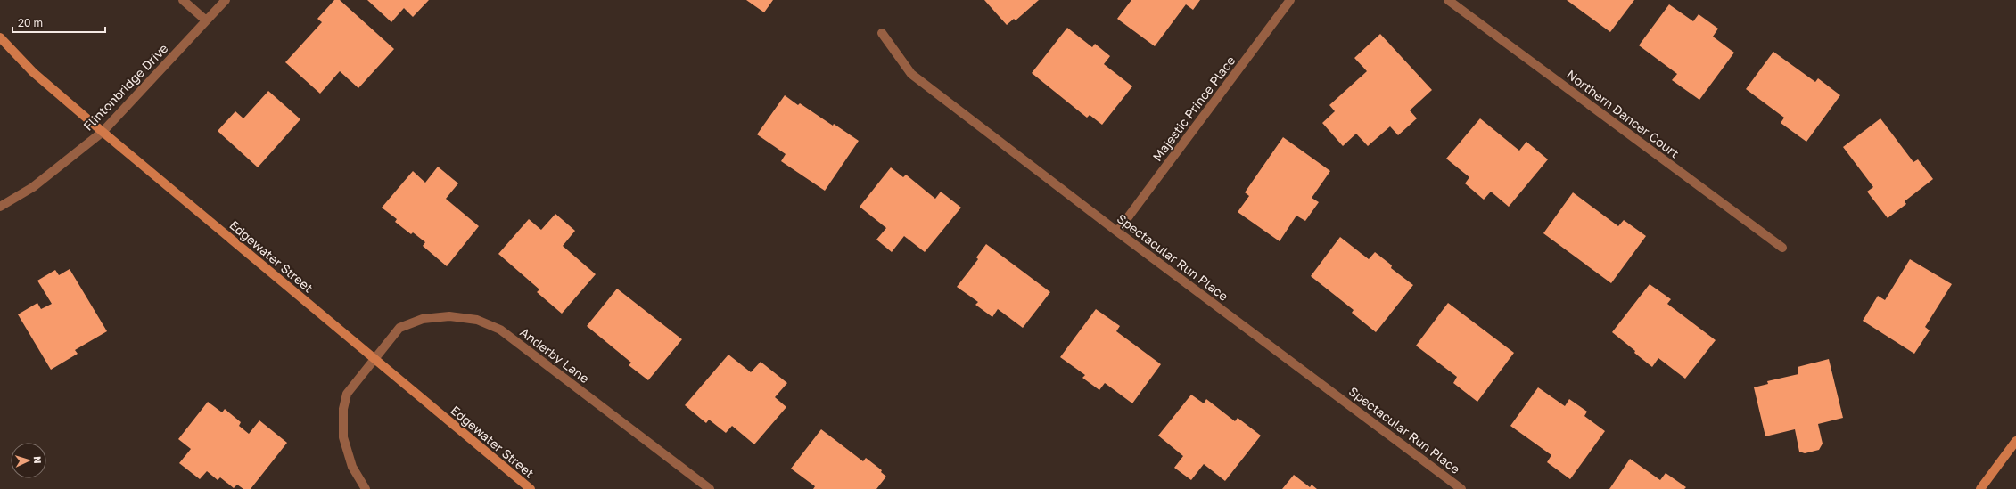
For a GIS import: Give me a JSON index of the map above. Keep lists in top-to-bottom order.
{
  "streets": {
    "street": [
      "Flintonbridge Drive",
      "Majestic Prince Place",
      "Northern Dancer Court",
      "Edgewater Street",
      "Spectacular Run Place",
      "Anderby Lane"
    ]
  },
  "crossings": [
    ["Flintonbridge Drive", "Edgewater Street"],
    ["Majestic Prince Place", "Spectacular Run Place"],
    ["Edgewater Street", "Anderby Lane"]
  ],
  "scale_bar": "20 m",
  "north": "right"
}
